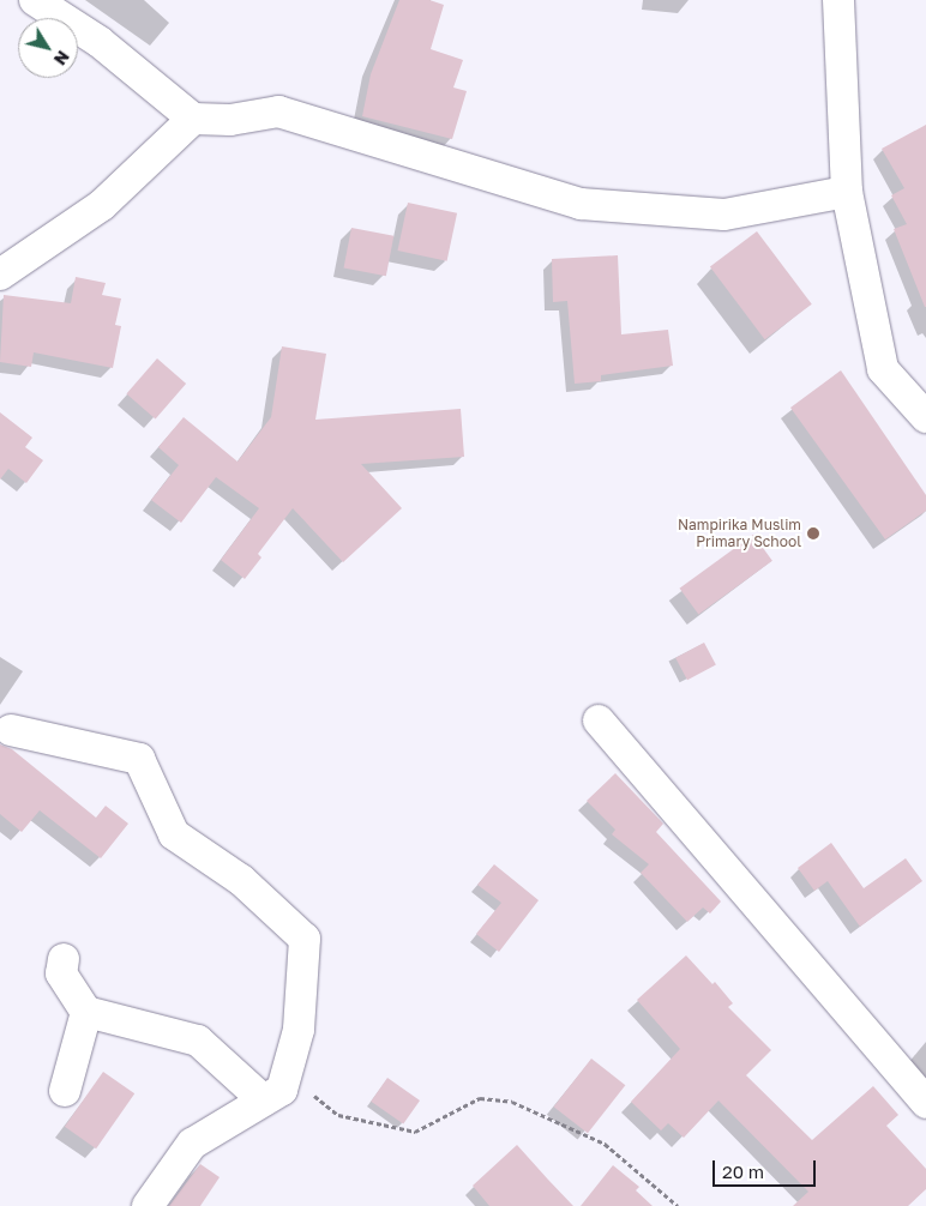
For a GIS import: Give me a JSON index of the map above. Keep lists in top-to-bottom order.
{
  "places": ["Nampirika Muslim Primary School"],
  "scale_bar": "20 m",
  "north": "bottom right"
}
